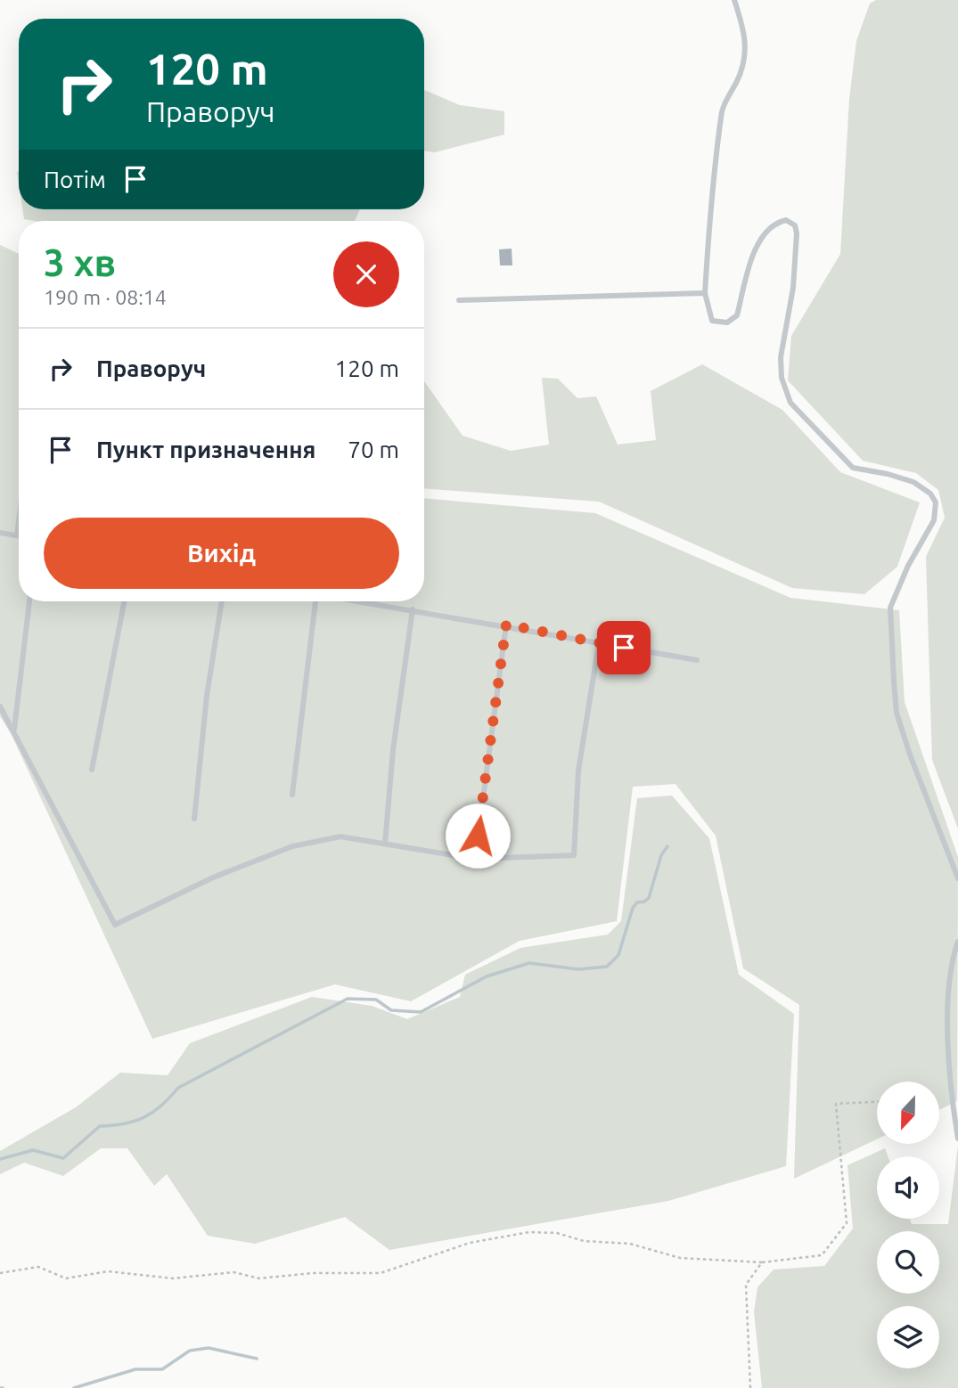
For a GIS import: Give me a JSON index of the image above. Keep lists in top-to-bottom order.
{
  "north": "bottom",
  "page": {
    "turn": ["120 m", "Праворуч"],
    "then": "Потім",
    "heading": ["3 хв", "190 m · 08:14"],
    "list": [
      {
        "name": "Праворуч",
        "value": "120 m"
      },
      {
        "name": "Пункт призначення",
        "value": "70 m"
      }
    ],
    "buttons": "Вихід"
  }
}
